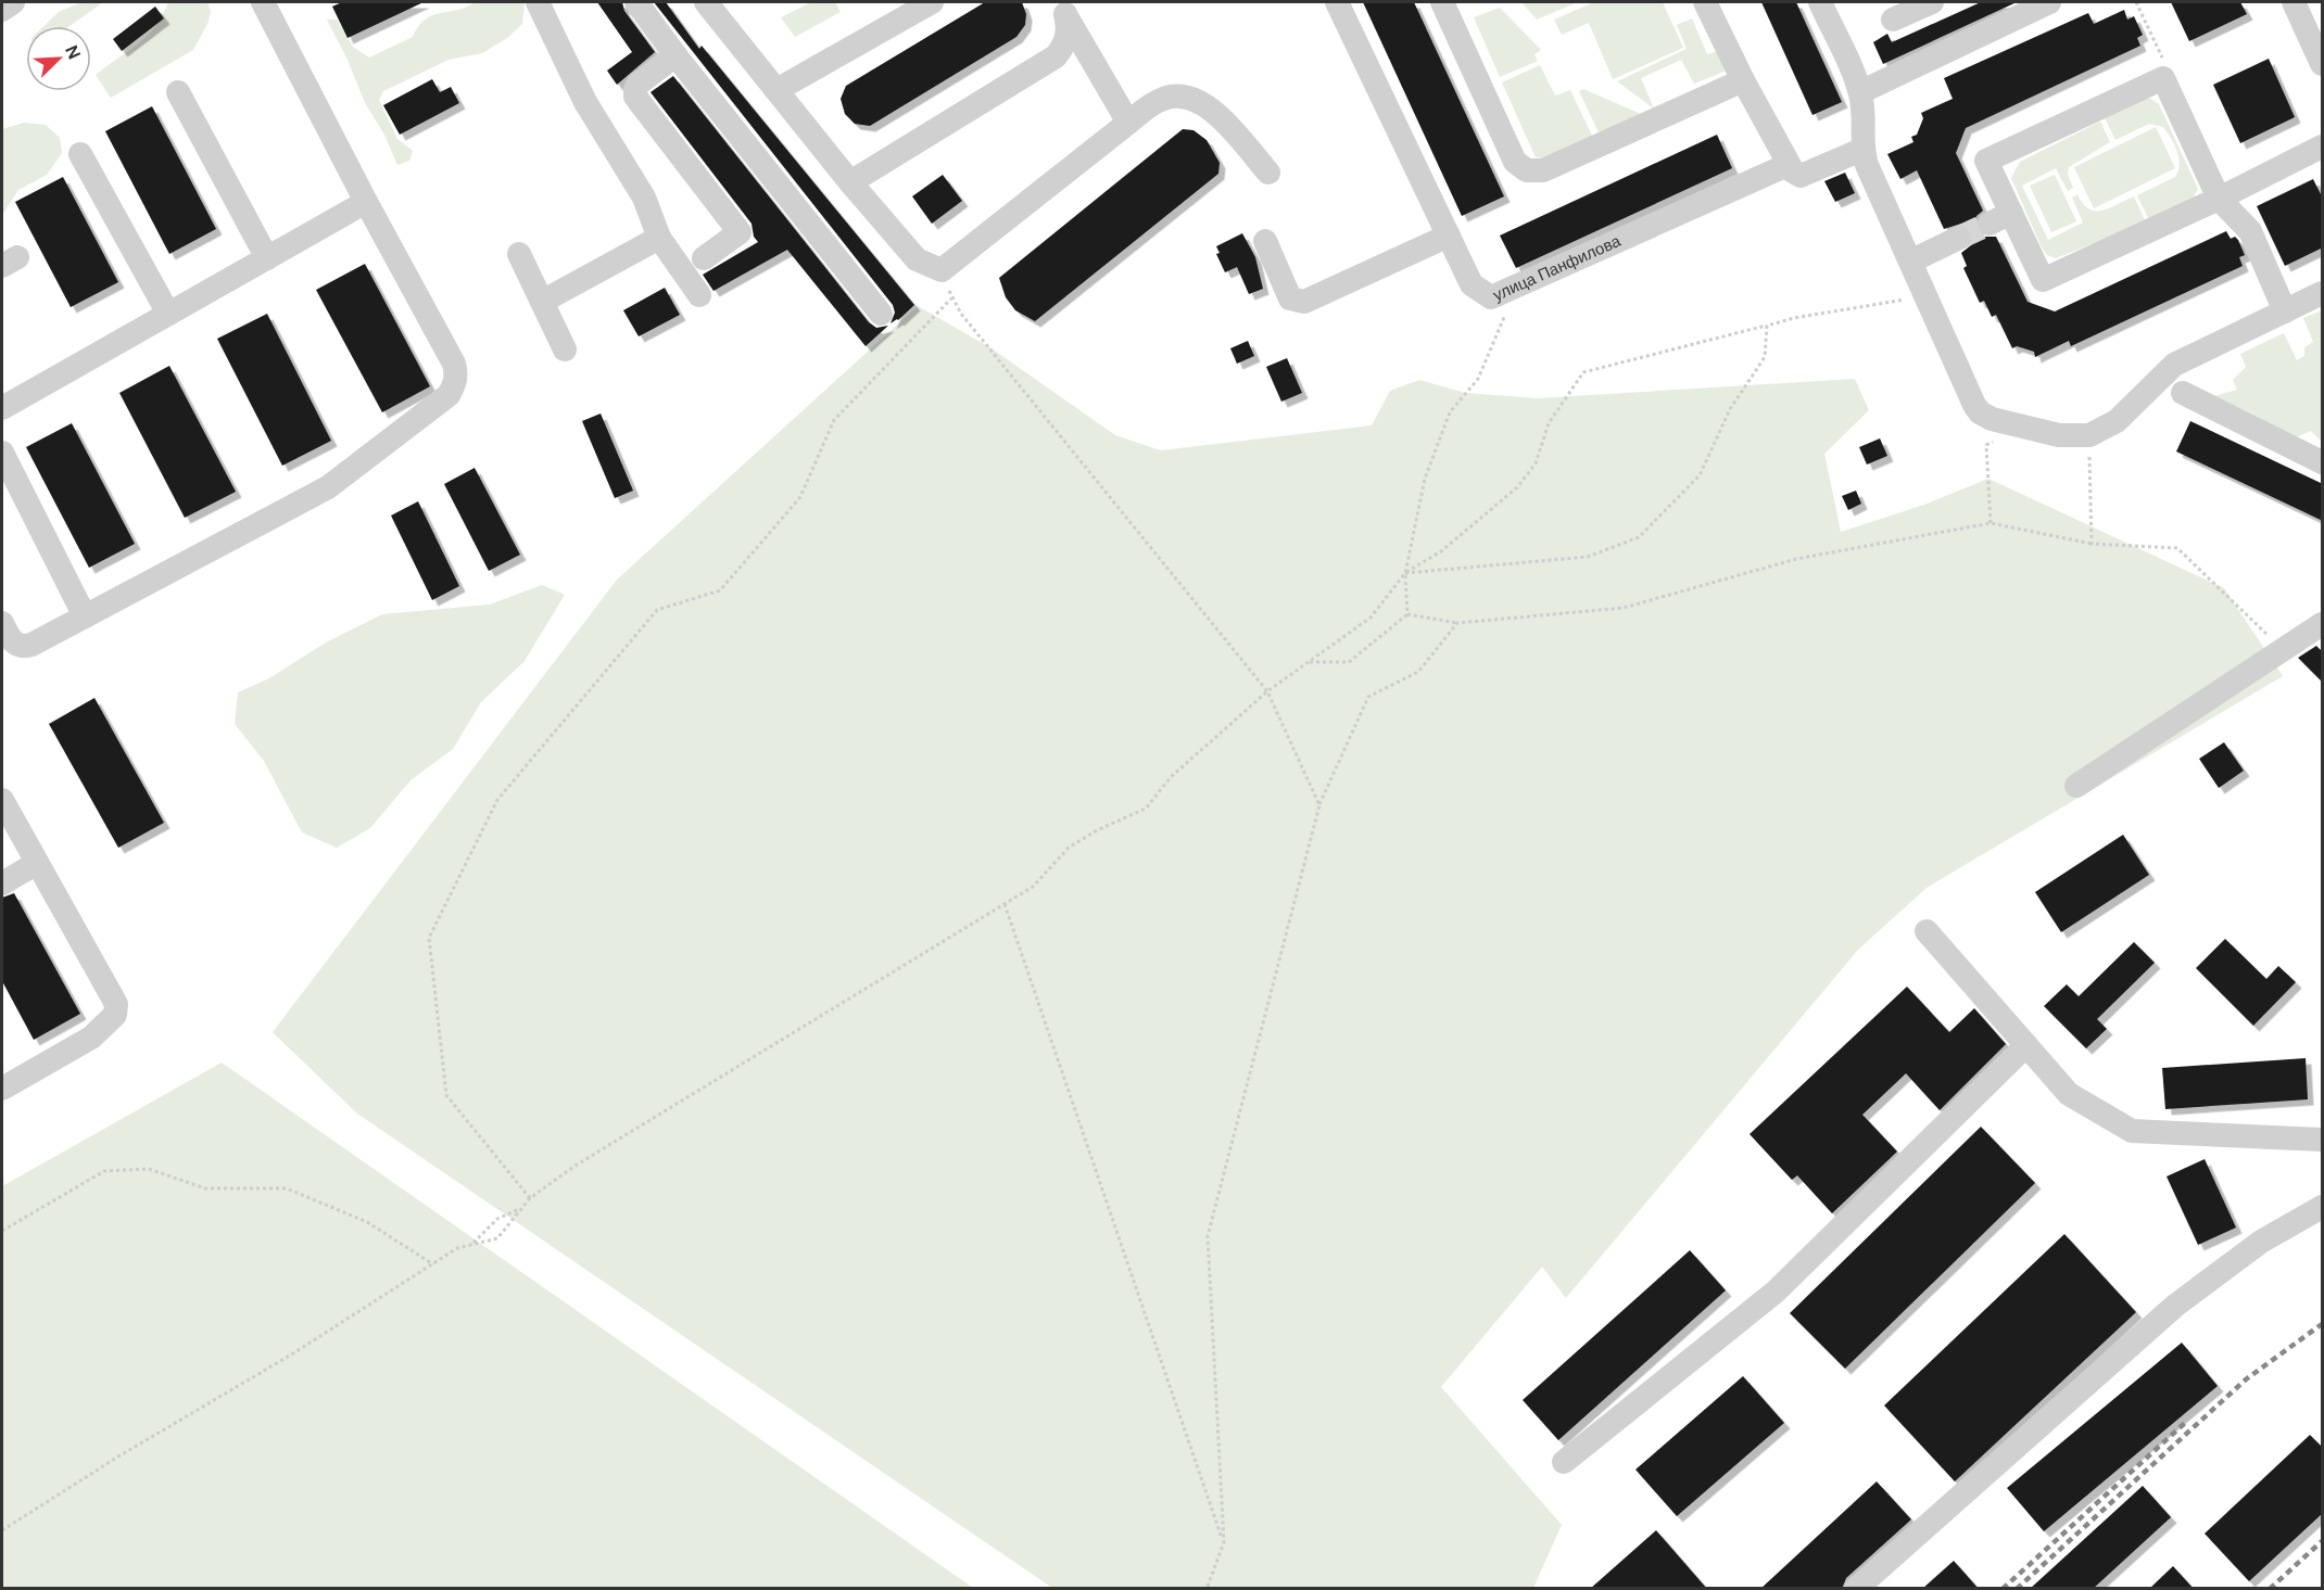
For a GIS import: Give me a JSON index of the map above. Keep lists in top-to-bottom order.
{
  "streets": {
    "street": ["улица Панфилова"]
  },
  "north": "top right"
}
